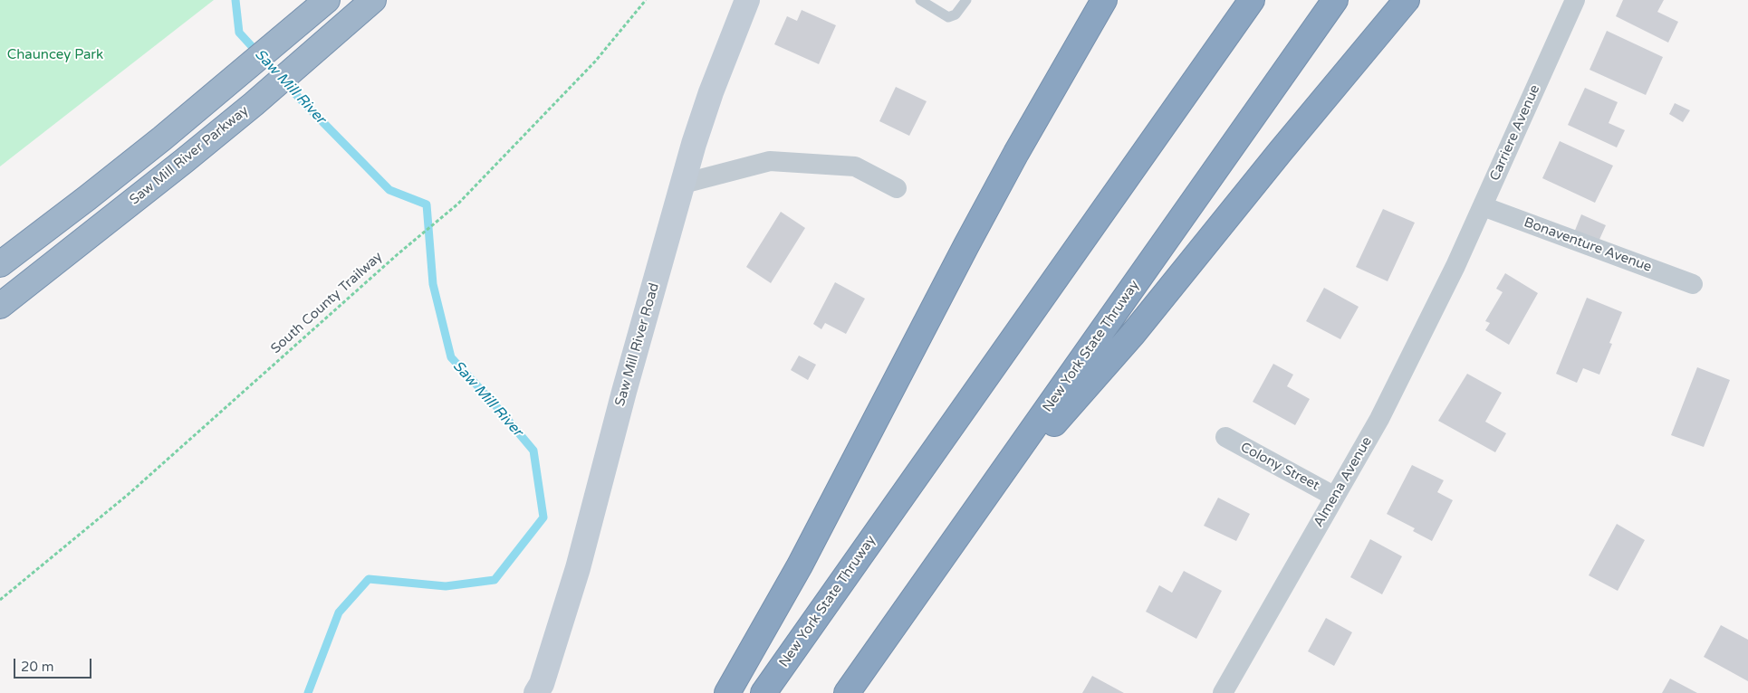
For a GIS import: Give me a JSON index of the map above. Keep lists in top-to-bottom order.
{
  "streets": {
    "highway": ["Saw Mill River Parkway", "New York State Thruway"],
    "main road": ["Saw Mill River Road"],
    "street": [
      "Carriere Avenue",
      "Bonaventure Avenue",
      "Colony Street",
      "Almena Avenue"
    ],
    "path": ["South County Trailway"]
  },
  "crossings": [
    ["Carriere Avenue", "Bonaventure Avenue"],
    ["Carriere Avenue", "Almena Avenue"],
    ["Colony Street", "Almena Avenue"]
  ],
  "water": ["Saw Mill River"],
  "parks": ["Chauncey Park"],
  "scale_bar": "20 m"
}
